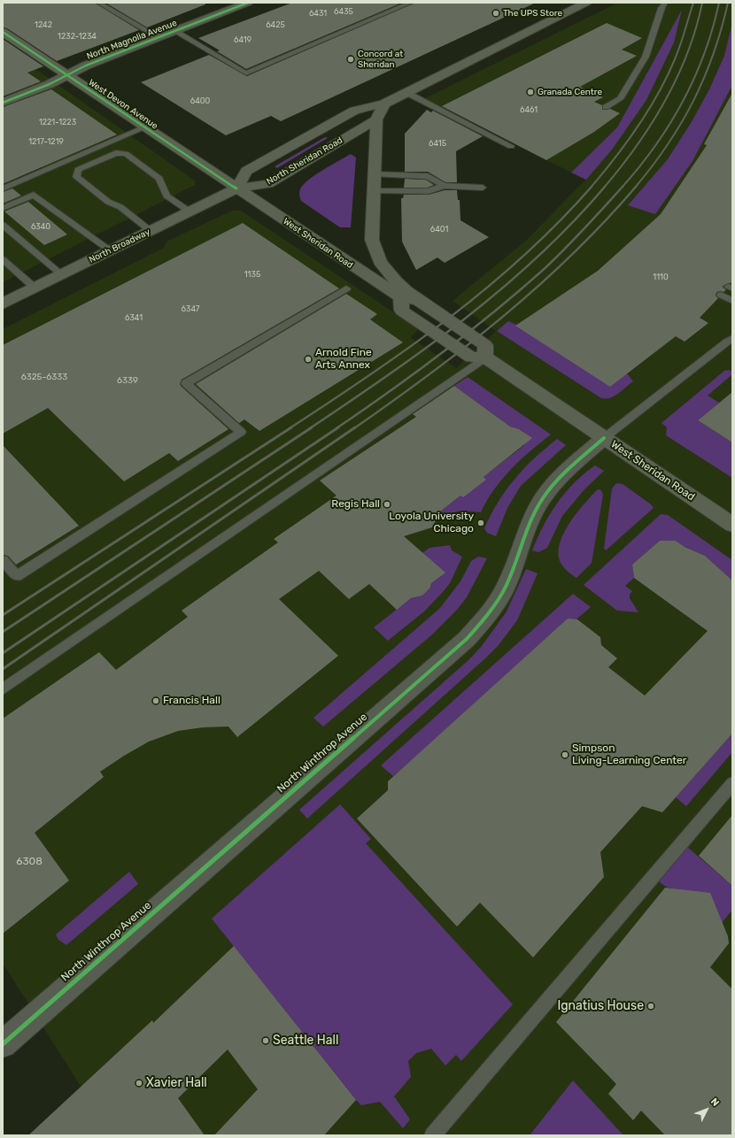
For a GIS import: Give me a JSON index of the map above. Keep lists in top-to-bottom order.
{
  "streets": {
    "main road": [
      "West Devon Avenue",
      "North Sheridan Road",
      "West Sheridan Road",
      "North Broadway"
    ],
    "street": ["North Magnolia Avenue", "North Winthrop Avenue"]
  },
  "crossings": [
    ["North Magnolia Avenue", "West Devon Avenue"],
    ["West Devon Avenue", "North Sheridan Road"],
    ["West Devon Avenue", "West Sheridan Road"],
    ["West Devon Avenue", "North Broadway"],
    ["North Sheridan Road", "West Sheridan Road"],
    ["North Sheridan Road", "North Broadway"],
    ["West Sheridan Road", "North Broadway"],
    ["West Sheridan Road", "North Winthrop Avenue"]
  ],
  "places": [
    "The UPS Store",
    "Concord at Sheridan",
    "Granada Centre",
    "Arnold Fine Arts Annex",
    "Regis Hall",
    "Loyola University Chicago",
    "Francis Hall",
    "Simpson Living-Learning Center",
    "Ignatius House",
    "Seattle Hall",
    "Xavier Hall"
  ],
  "house_numbers": [
    "6435",
    "6431",
    "1242",
    "6425",
    "1232-1234",
    "6419",
    "6400",
    "6461",
    "1221-1223",
    "1217-1219",
    "6415",
    "6340",
    "6401",
    "1135",
    "1110",
    "6347",
    "6341",
    "6325-6333",
    "6339",
    "6308"
  ],
  "north": "top right"
}
